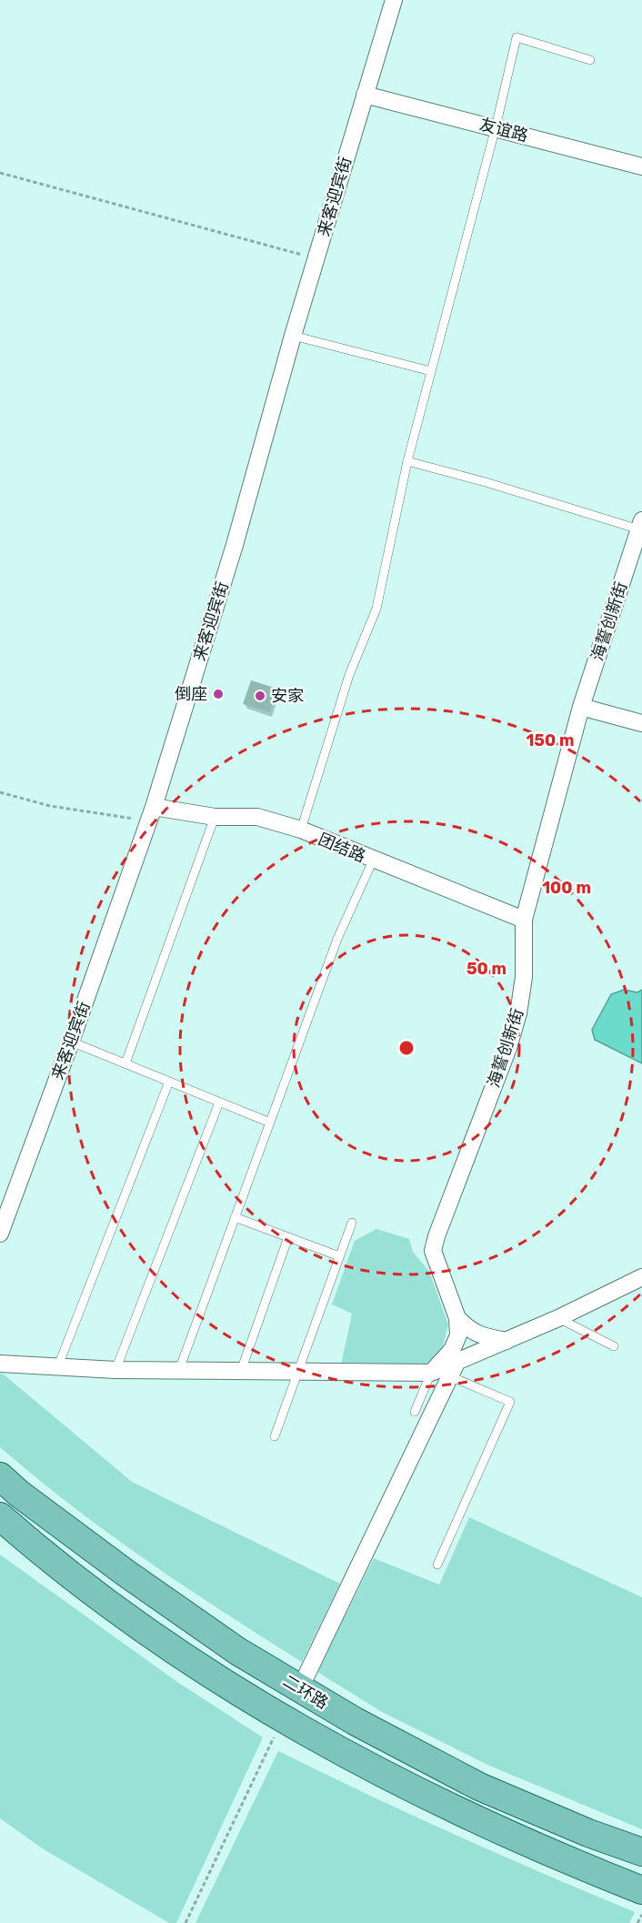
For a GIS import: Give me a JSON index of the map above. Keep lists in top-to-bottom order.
{
  "streets": {
    "main road": ["二环路"],
    "street": [
      "友谊路",
      "来客迎宾街",
      "海誓创新街",
      "团结路"
    ]
  },
  "crossings": [
    ["友谊路", "来客迎宾街"],
    ["来客迎宾街", "团结路"],
    ["海誓创新街", "团结路"]
  ],
  "places": ["倒座", "安家"],
  "rings": ["150 m", "100 m", "50 m"]
}
